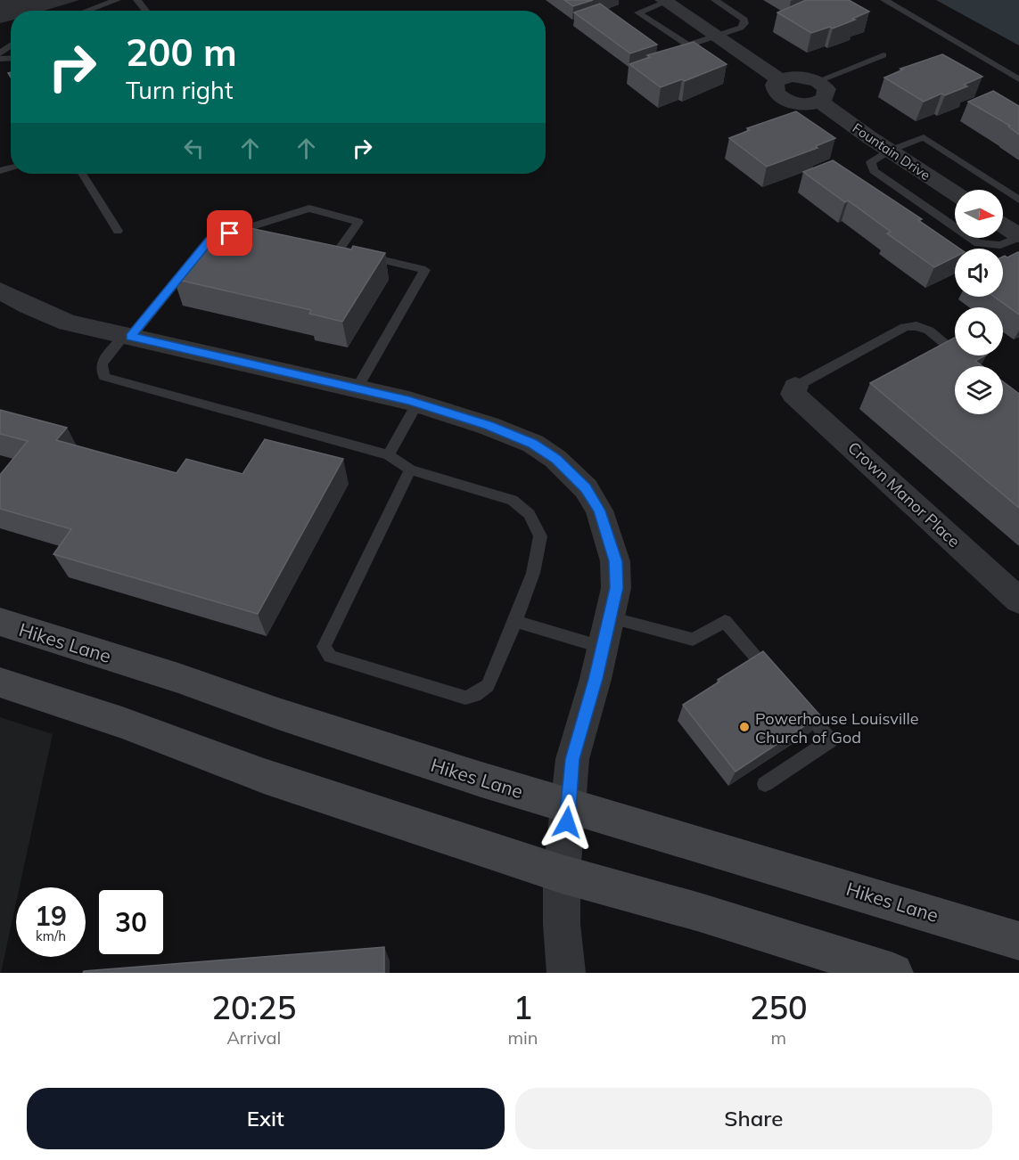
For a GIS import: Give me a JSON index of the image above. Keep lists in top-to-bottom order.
{
  "streets": {
    "street": ["Fountain Drive", "Crown Manor Place", "Hikes Lane"]
  },
  "places": ["Powerhouse Louisville Church of God"],
  "north": "right",
  "page": {
    "turn": ["200 m", "Turn right"],
    "speed": "19 km/h",
    "limit": "30",
    "eta": [
      "20:25",
      "Arrival",
      "1",
      "min",
      "250",
      "m"
    ],
    "buttons": ["Exit", "Share"]
  }
}
